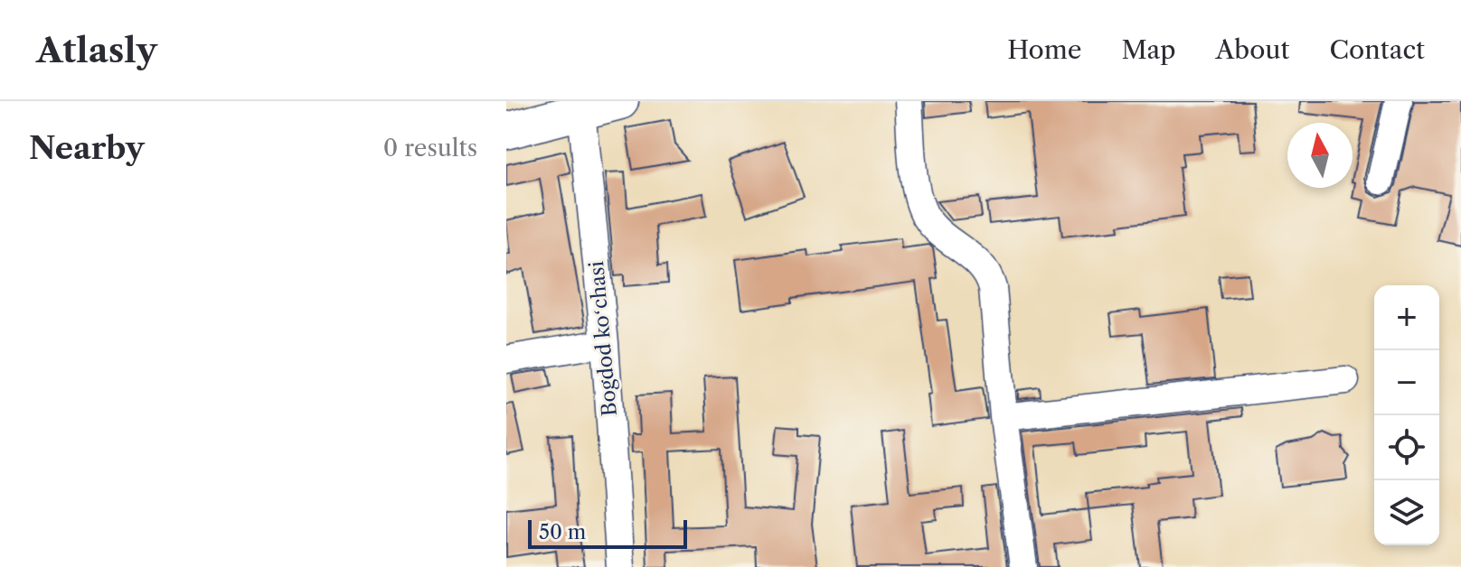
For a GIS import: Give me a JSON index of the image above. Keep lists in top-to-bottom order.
{
  "streets": {
    "street": ["Bogdod koʻchasi"]
  },
  "scale_bar": "50 m",
  "north": "top",
  "page": {
    "header": "Atlasly",
    "nav": [
      "Home",
      "Map",
      "About",
      "Contact"
    ],
    "heading": ["Nearby", "0 results"],
    "map_buttons": ["+", "−"],
    "scale": "50 m"
  }
}
